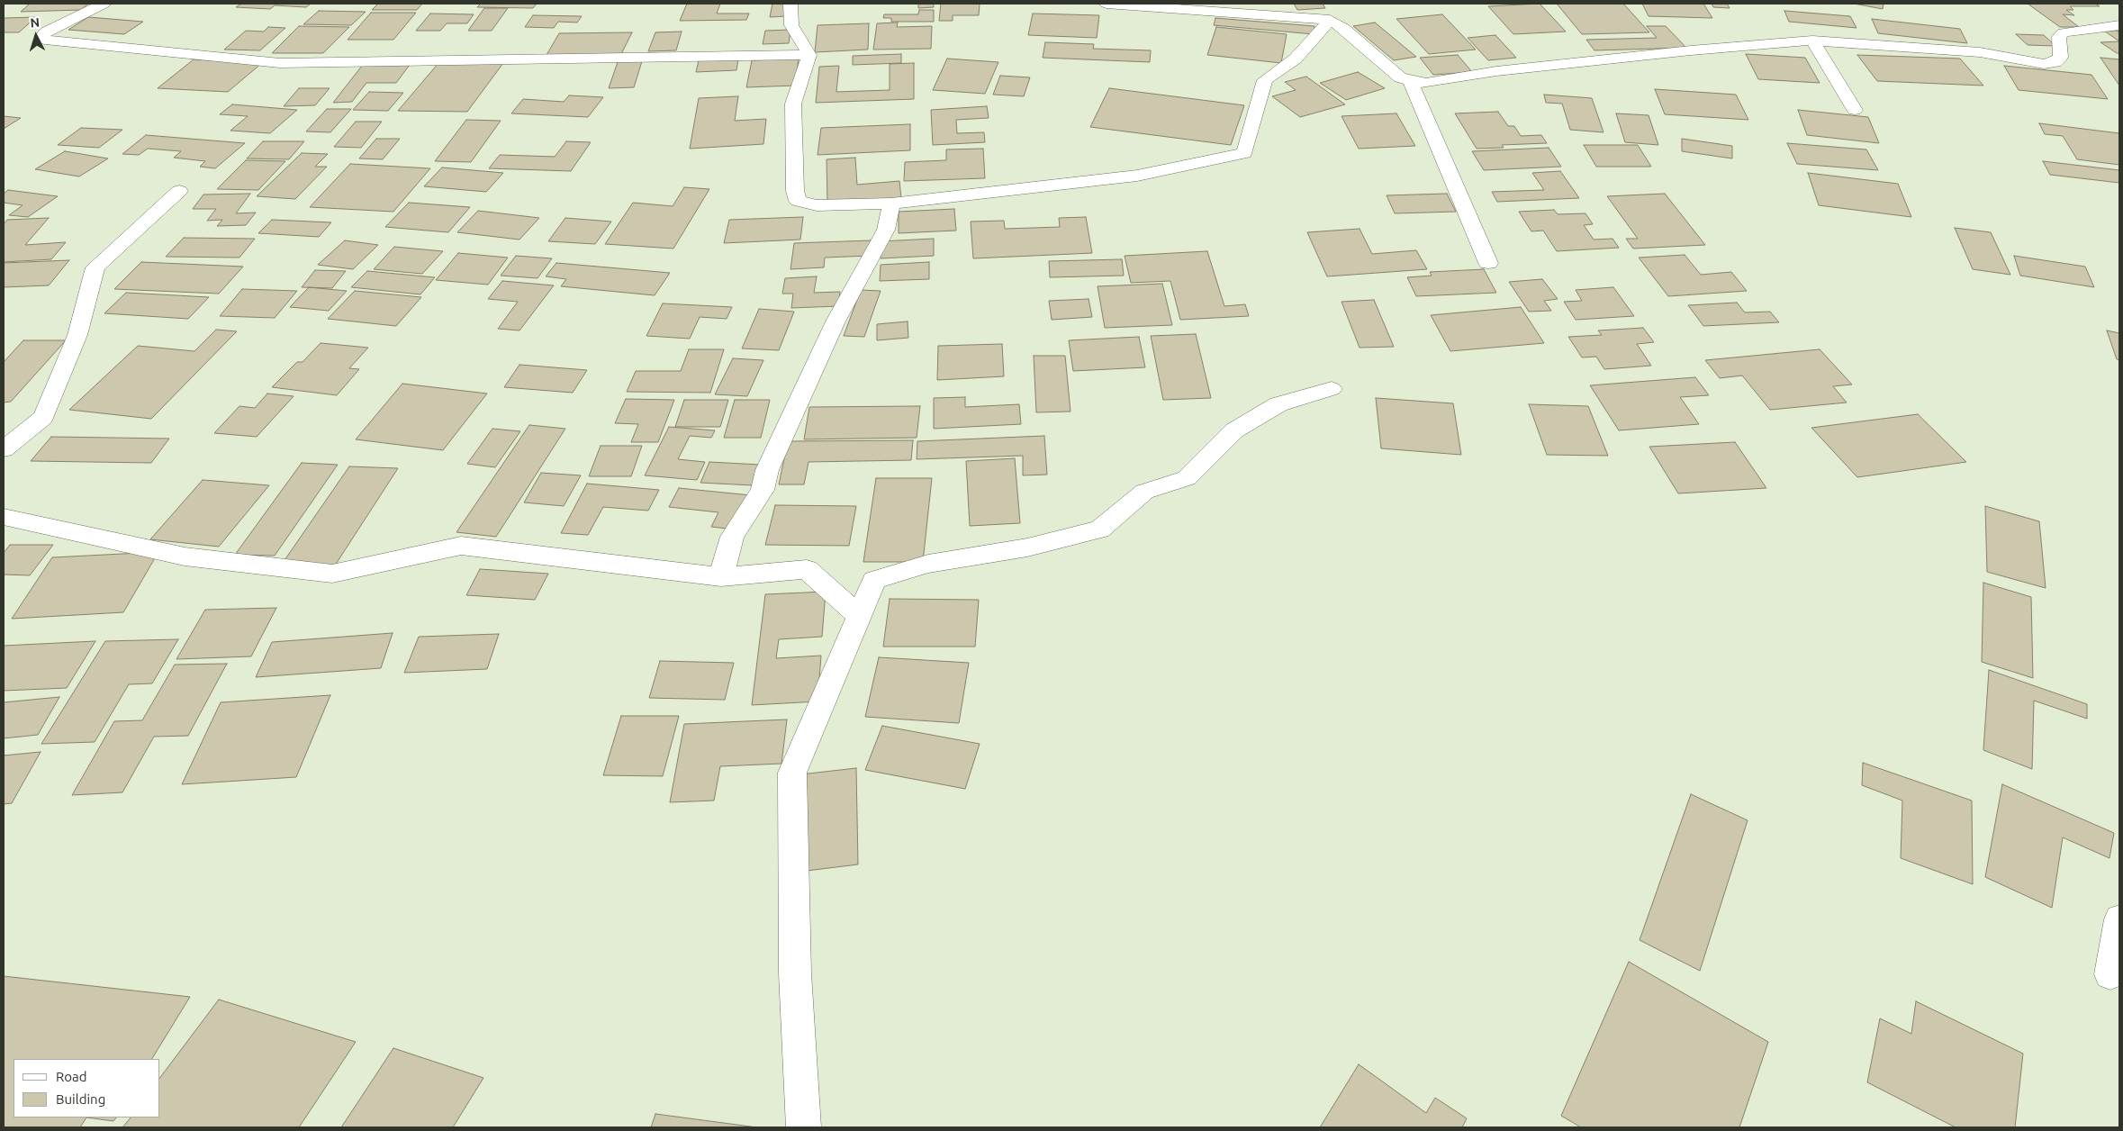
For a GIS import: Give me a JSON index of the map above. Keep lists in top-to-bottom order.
{
  "legend": ["Road", "Building"],
  "north": "top"
}
